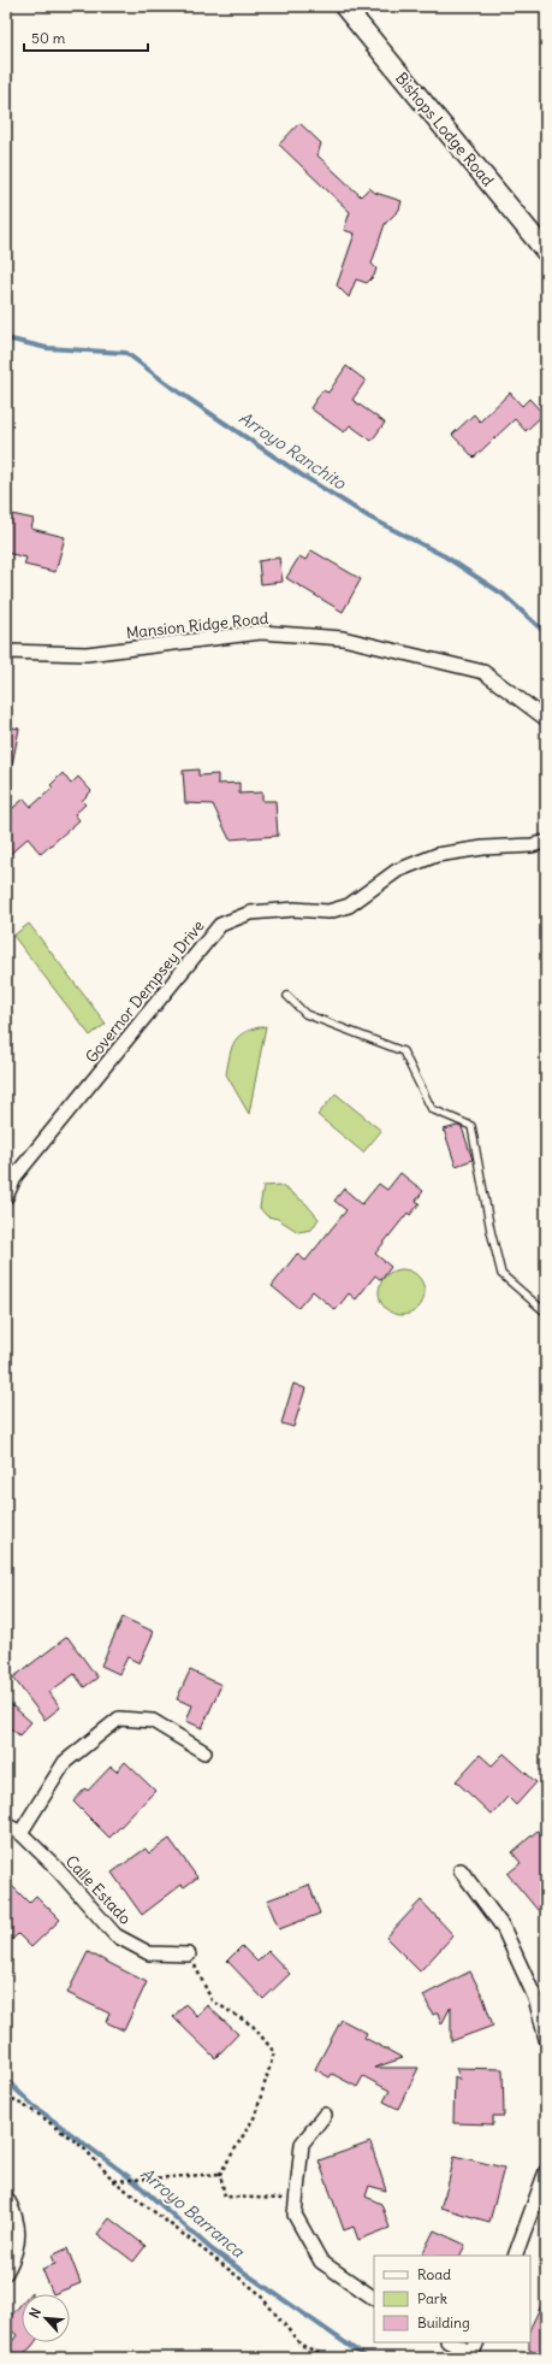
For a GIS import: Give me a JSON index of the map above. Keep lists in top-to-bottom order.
{
  "streets": {
    "street": [
      "Bishops Lodge Road",
      "Mansion Ridge Road",
      "Governor Dempsey Drive",
      "Calle Estado"
    ]
  },
  "water": ["Arroyo Ranchito", "Arroyo Barranca"],
  "legend": ["Road", "Park", "Building"],
  "scale_bar": "50 m",
  "north": "top left"
}
